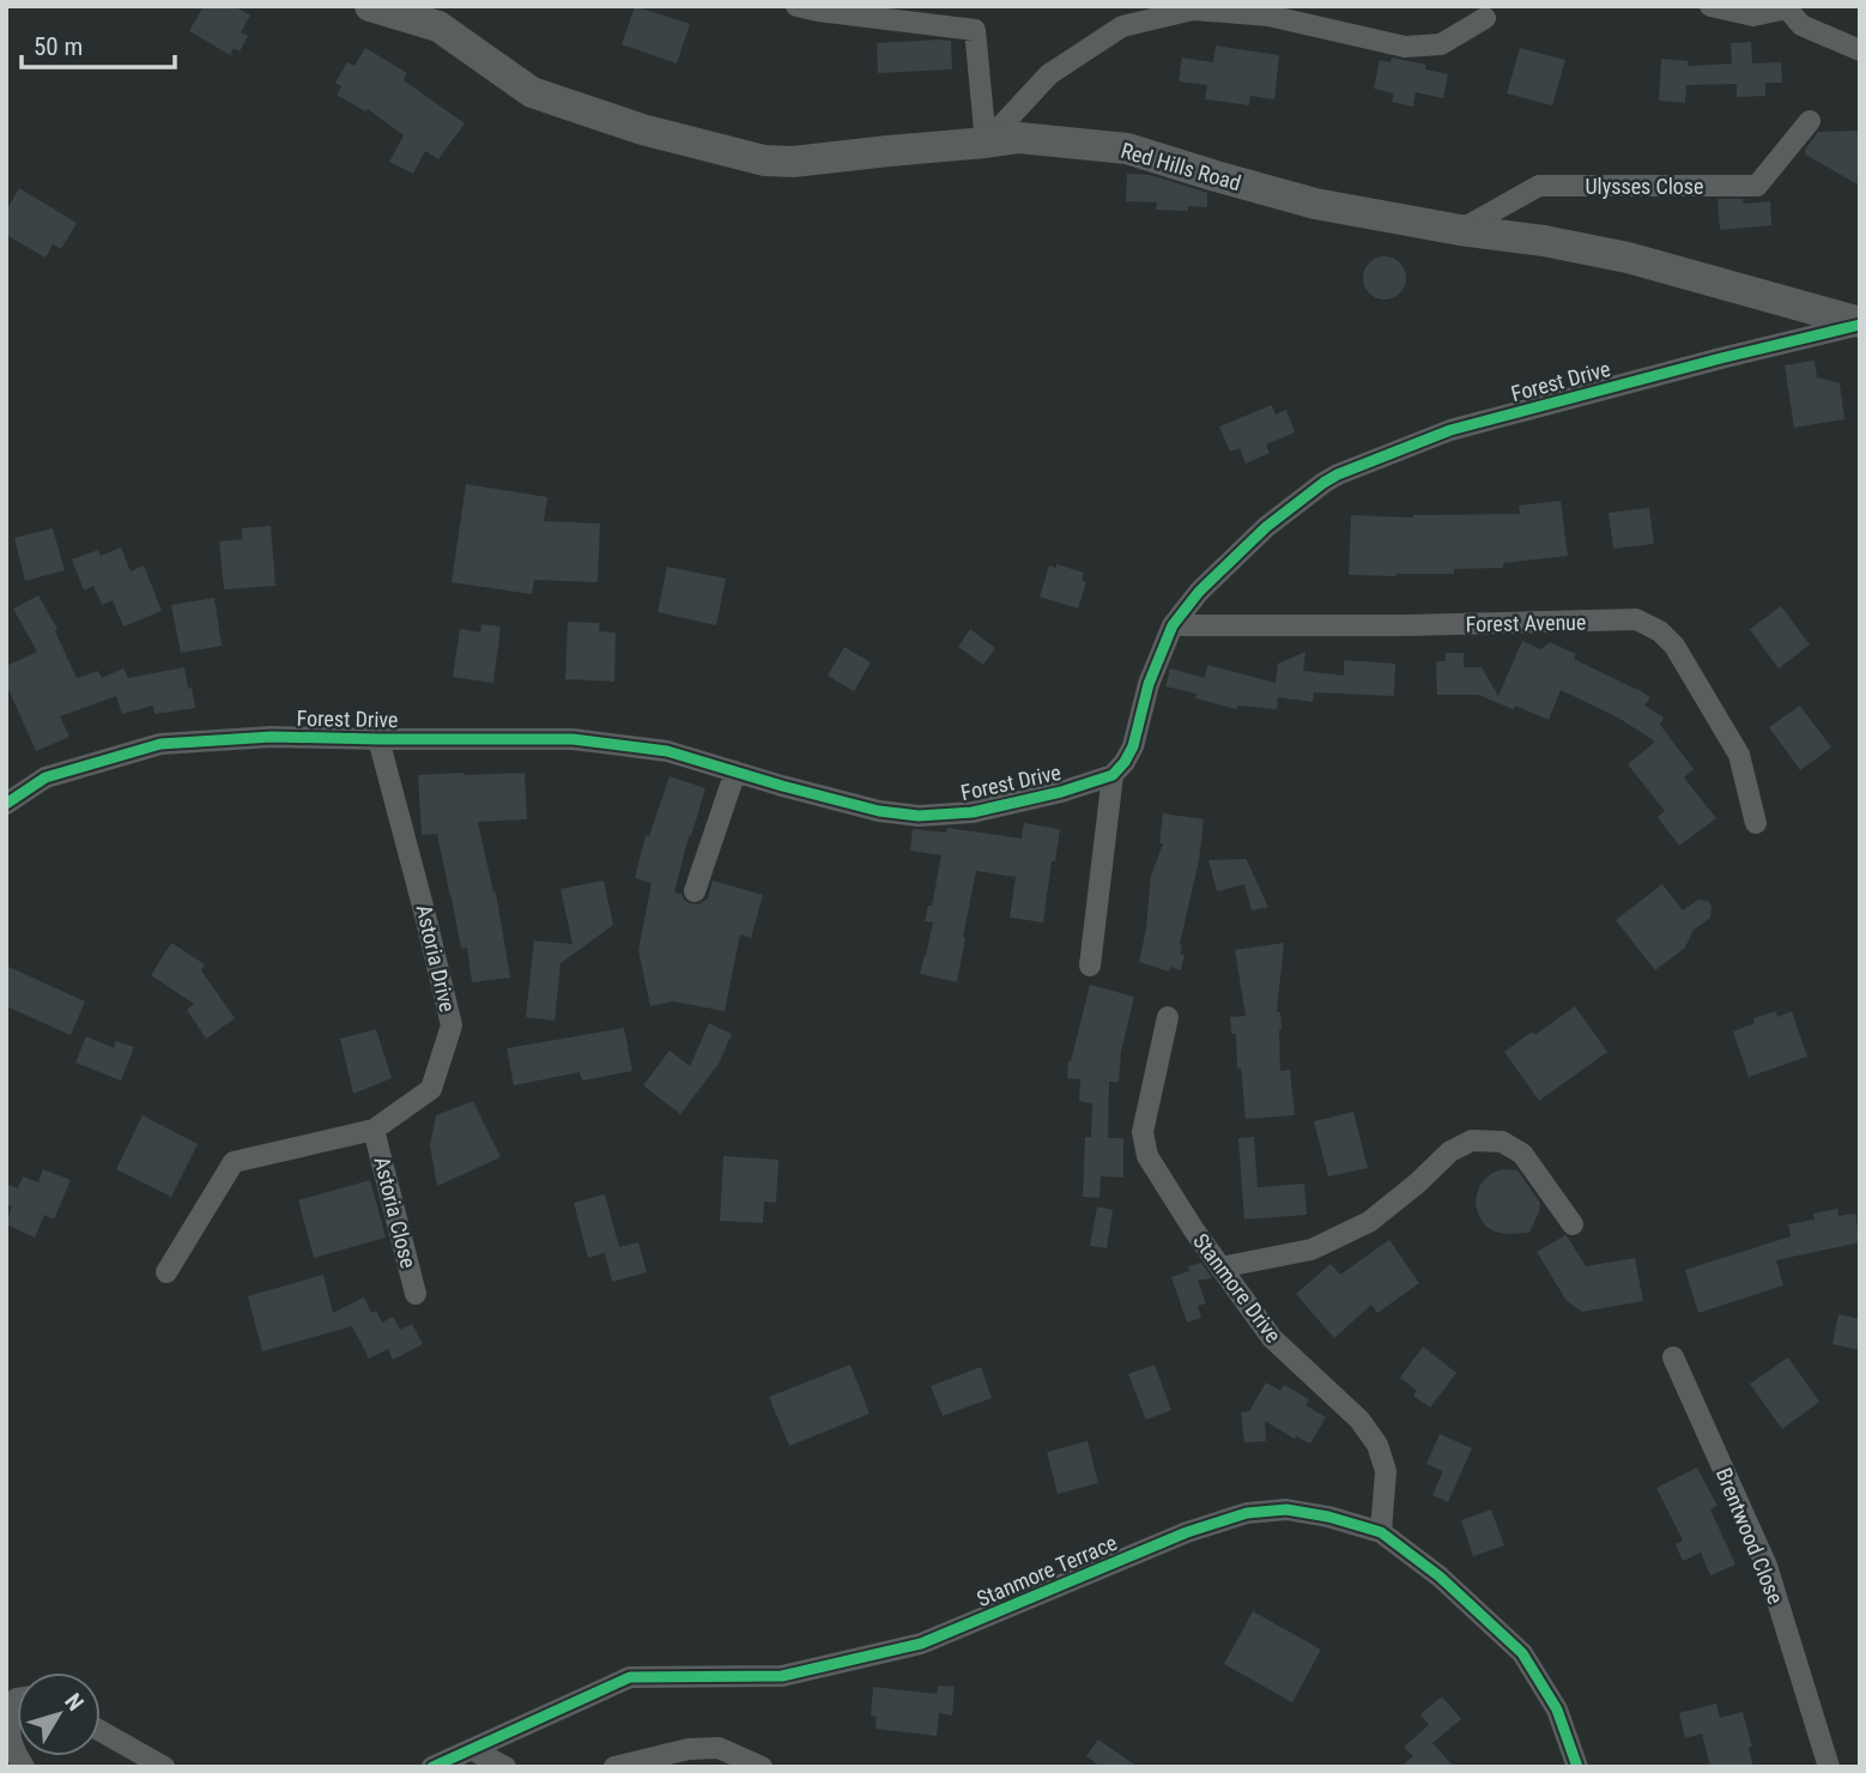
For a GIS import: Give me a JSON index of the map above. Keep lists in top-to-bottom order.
{
  "streets": {
    "main road": ["Red Hills Road"],
    "street": [
      "Ulysses Close",
      "Forest Drive",
      "Forest Avenue",
      "Astoria Drive",
      "Astoria Close",
      "Stanmore Drive",
      "Brentwood Close",
      "Stanmore Terrace"
    ]
  },
  "crossings": [
    ["Red Hills Road", "Ulysses Close"],
    ["Red Hills Road", "Forest Drive"],
    ["Forest Drive", "Forest Avenue"],
    ["Forest Drive", "Astoria Drive"],
    ["Astoria Drive", "Astoria Close"],
    ["Stanmore Drive", "Stanmore Terrace"]
  ],
  "scale_bar": "50 m",
  "north": "top right"
}
